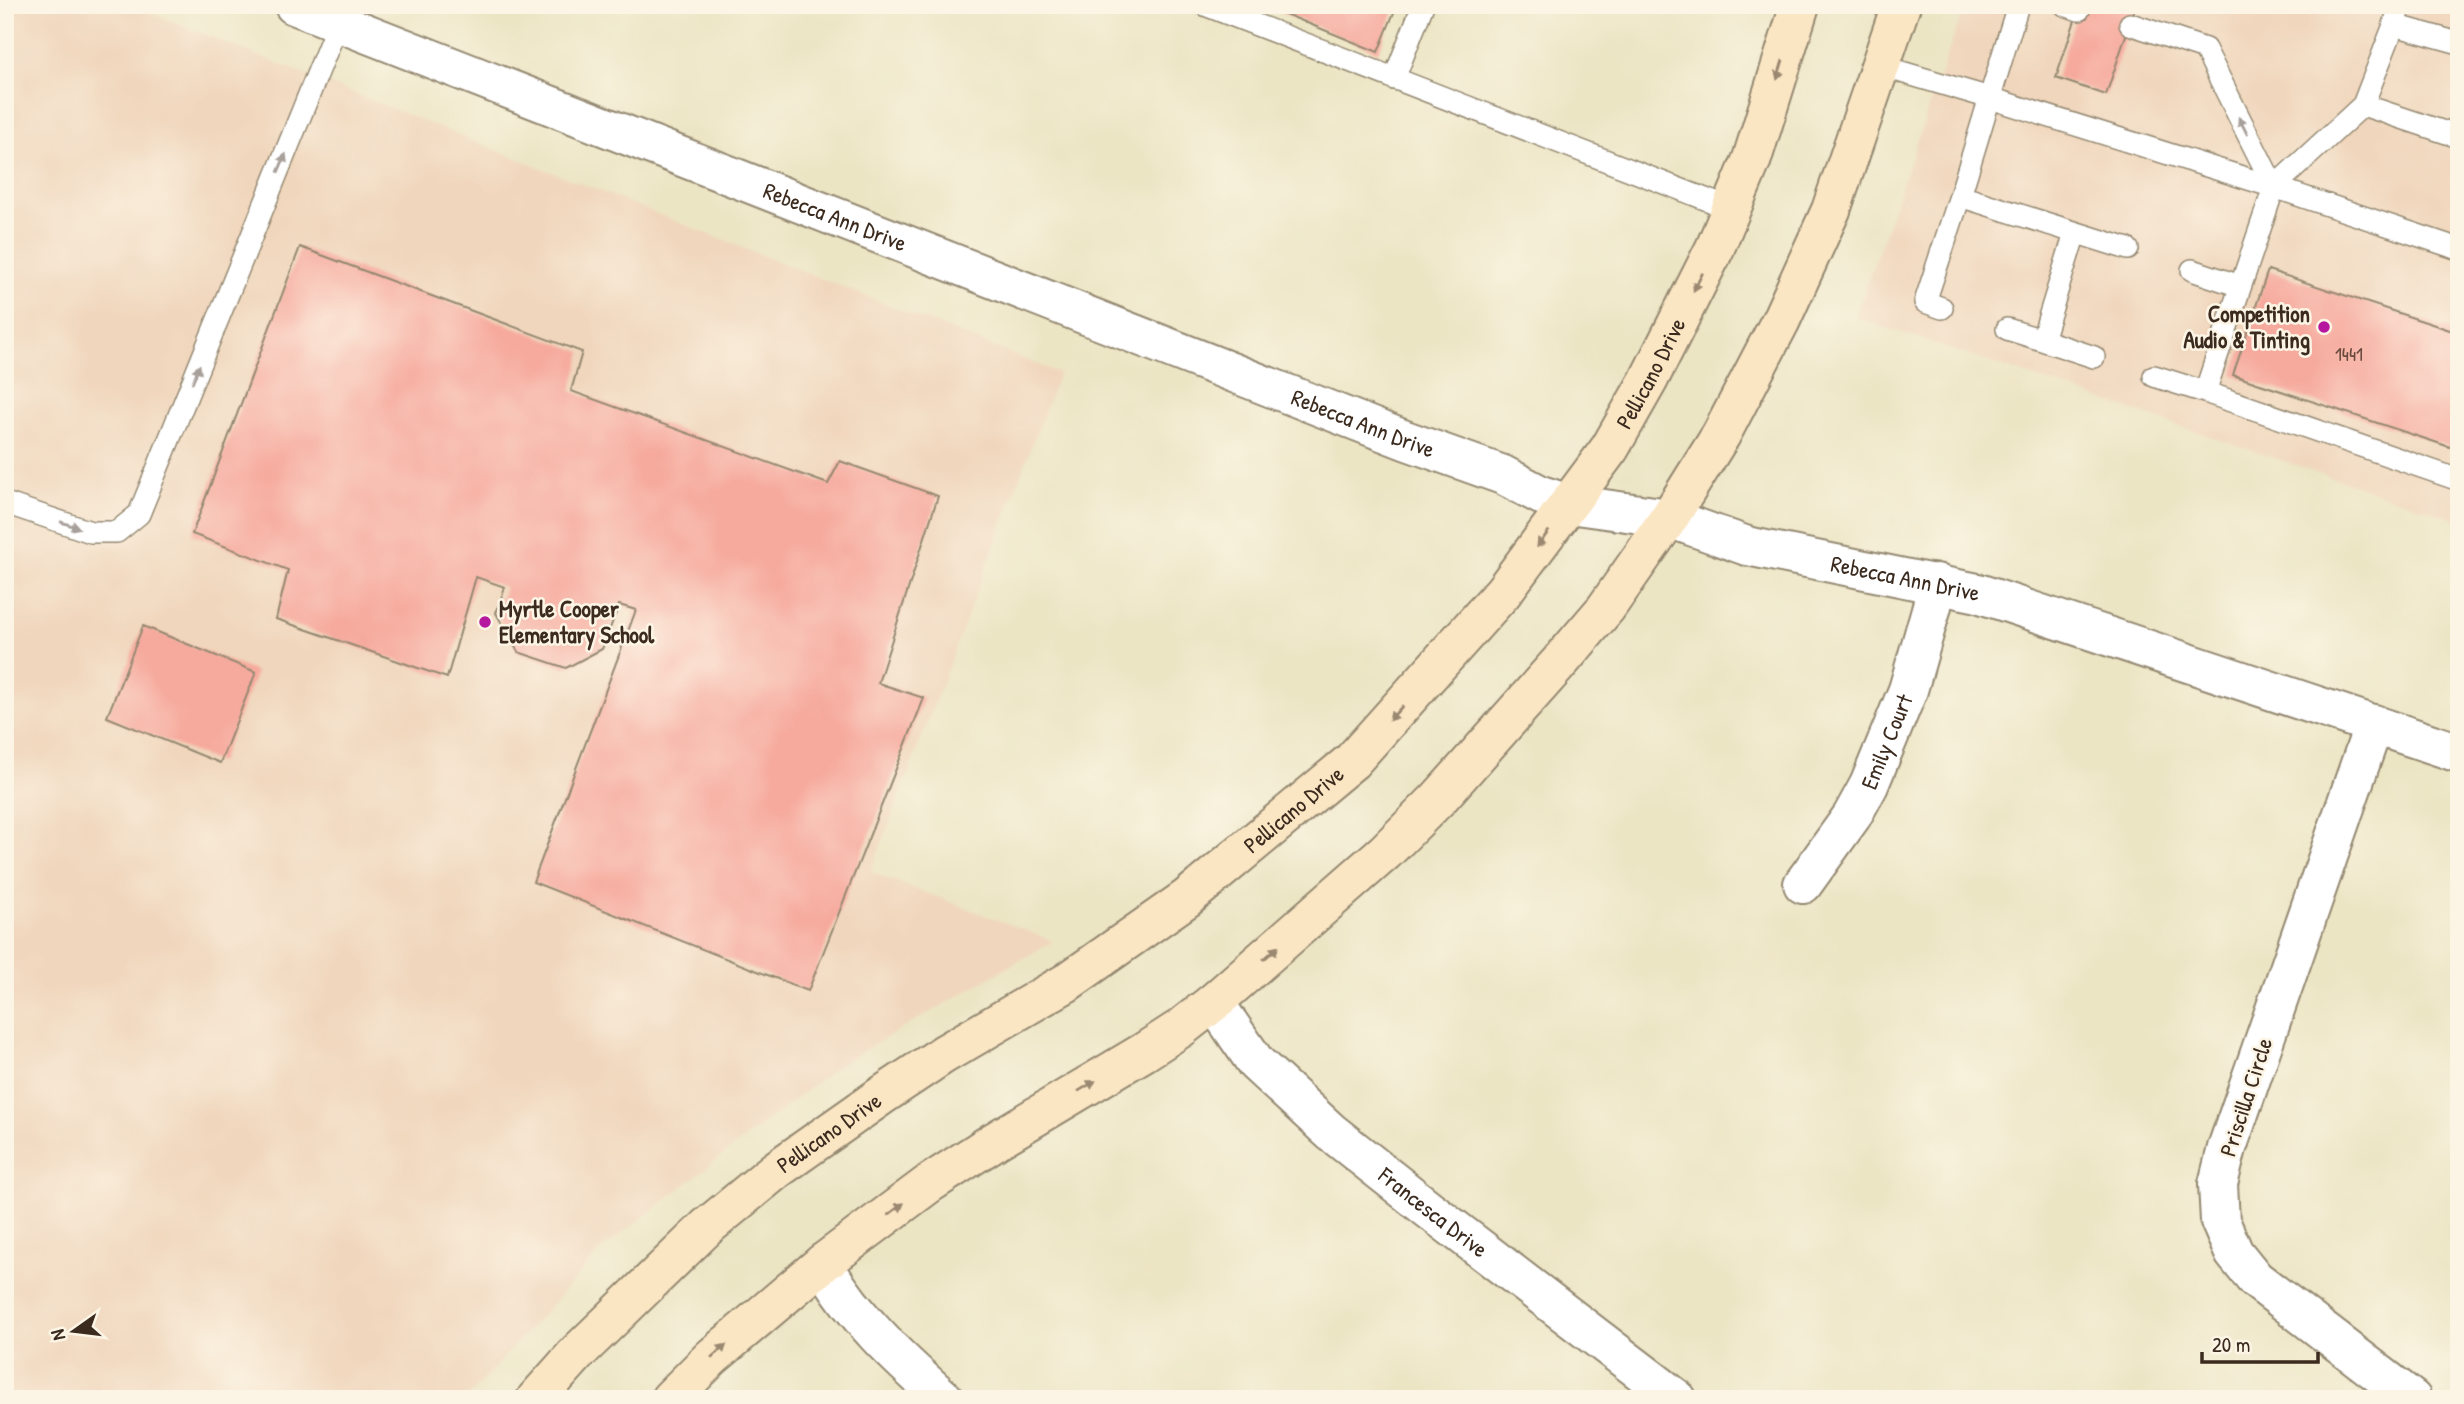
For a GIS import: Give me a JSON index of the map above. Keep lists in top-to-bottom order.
{
  "streets": {
    "main road": ["Pellicano Drive"],
    "street": [
      "Rebecca Ann Drive",
      "Emily Court",
      "Priscilla Circle",
      "Francesca Drive"
    ]
  },
  "crossings": [
    ["Rebecca Ann Drive", "Pellicano Drive"],
    ["Rebecca Ann Drive", "Emily Court"],
    ["Rebecca Ann Drive", "Priscilla Circle"]
  ],
  "places": ["Competition Audio & Tinting", "Myrtle Cooper Elementary School"],
  "house_numbers": ["1441"],
  "scale_bar": "20 m",
  "north": "left"
}
